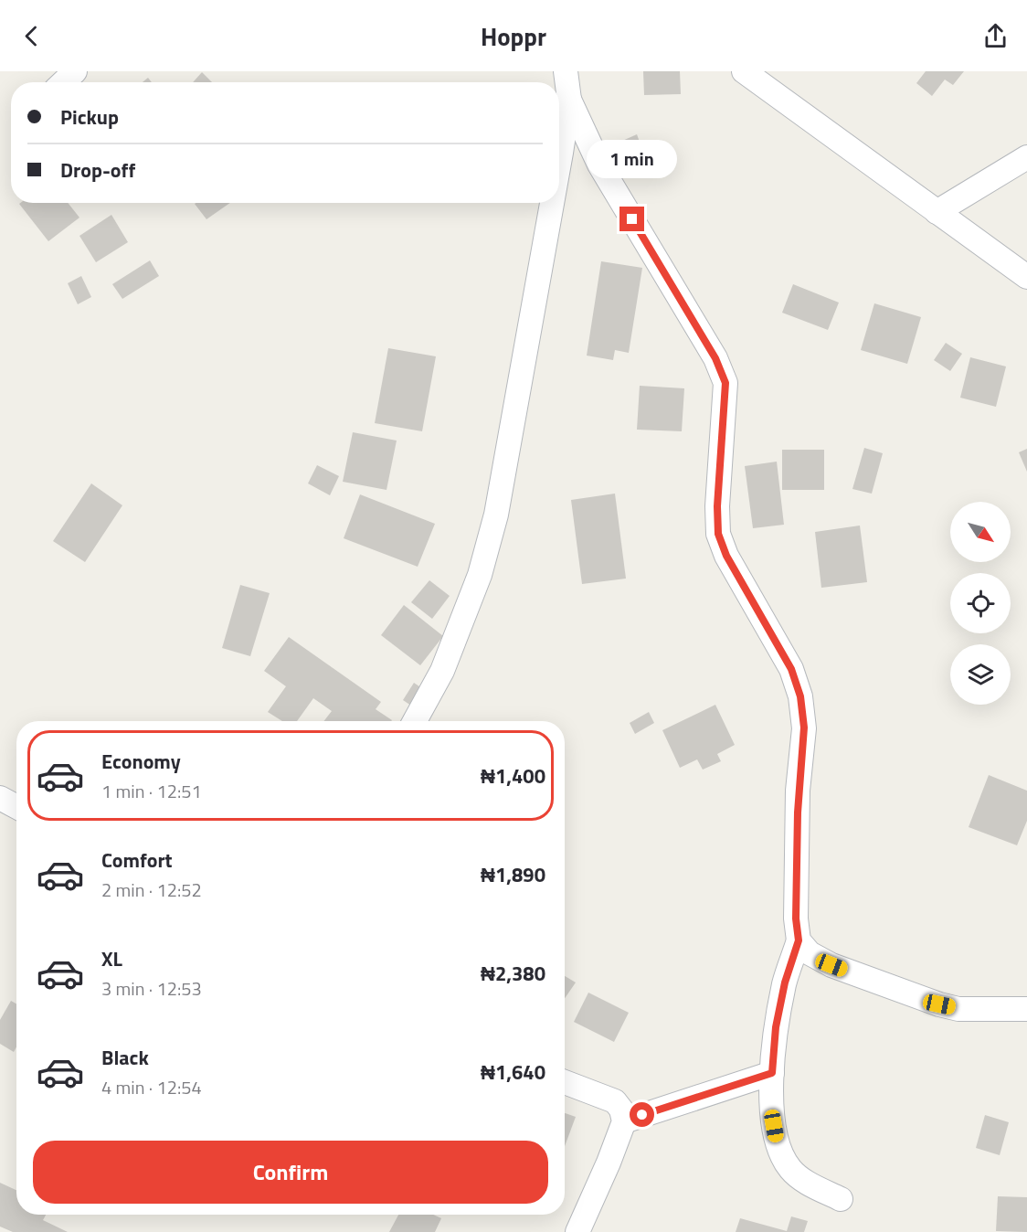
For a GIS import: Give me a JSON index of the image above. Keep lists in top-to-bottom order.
{
  "north": "bottom right",
  "page": {
    "header": "Hoppr",
    "banner": ["Pickup", "Drop-off"],
    "bubble": "1 min",
    "list": [
      {
        "name": "Economy",
        "note": "1 min · 12:51",
        "value": "₦1,400"
      },
      {
        "name": "Comfort",
        "note": "2 min · 12:52",
        "value": "₦1,890"
      },
      {
        "name": "XL",
        "note": "3 min · 12:53",
        "value": "₦2,380"
      },
      {
        "name": "Black",
        "note": "4 min · 12:54",
        "value": "₦1,640"
      }
    ],
    "buttons": "Confirm"
  }
}
